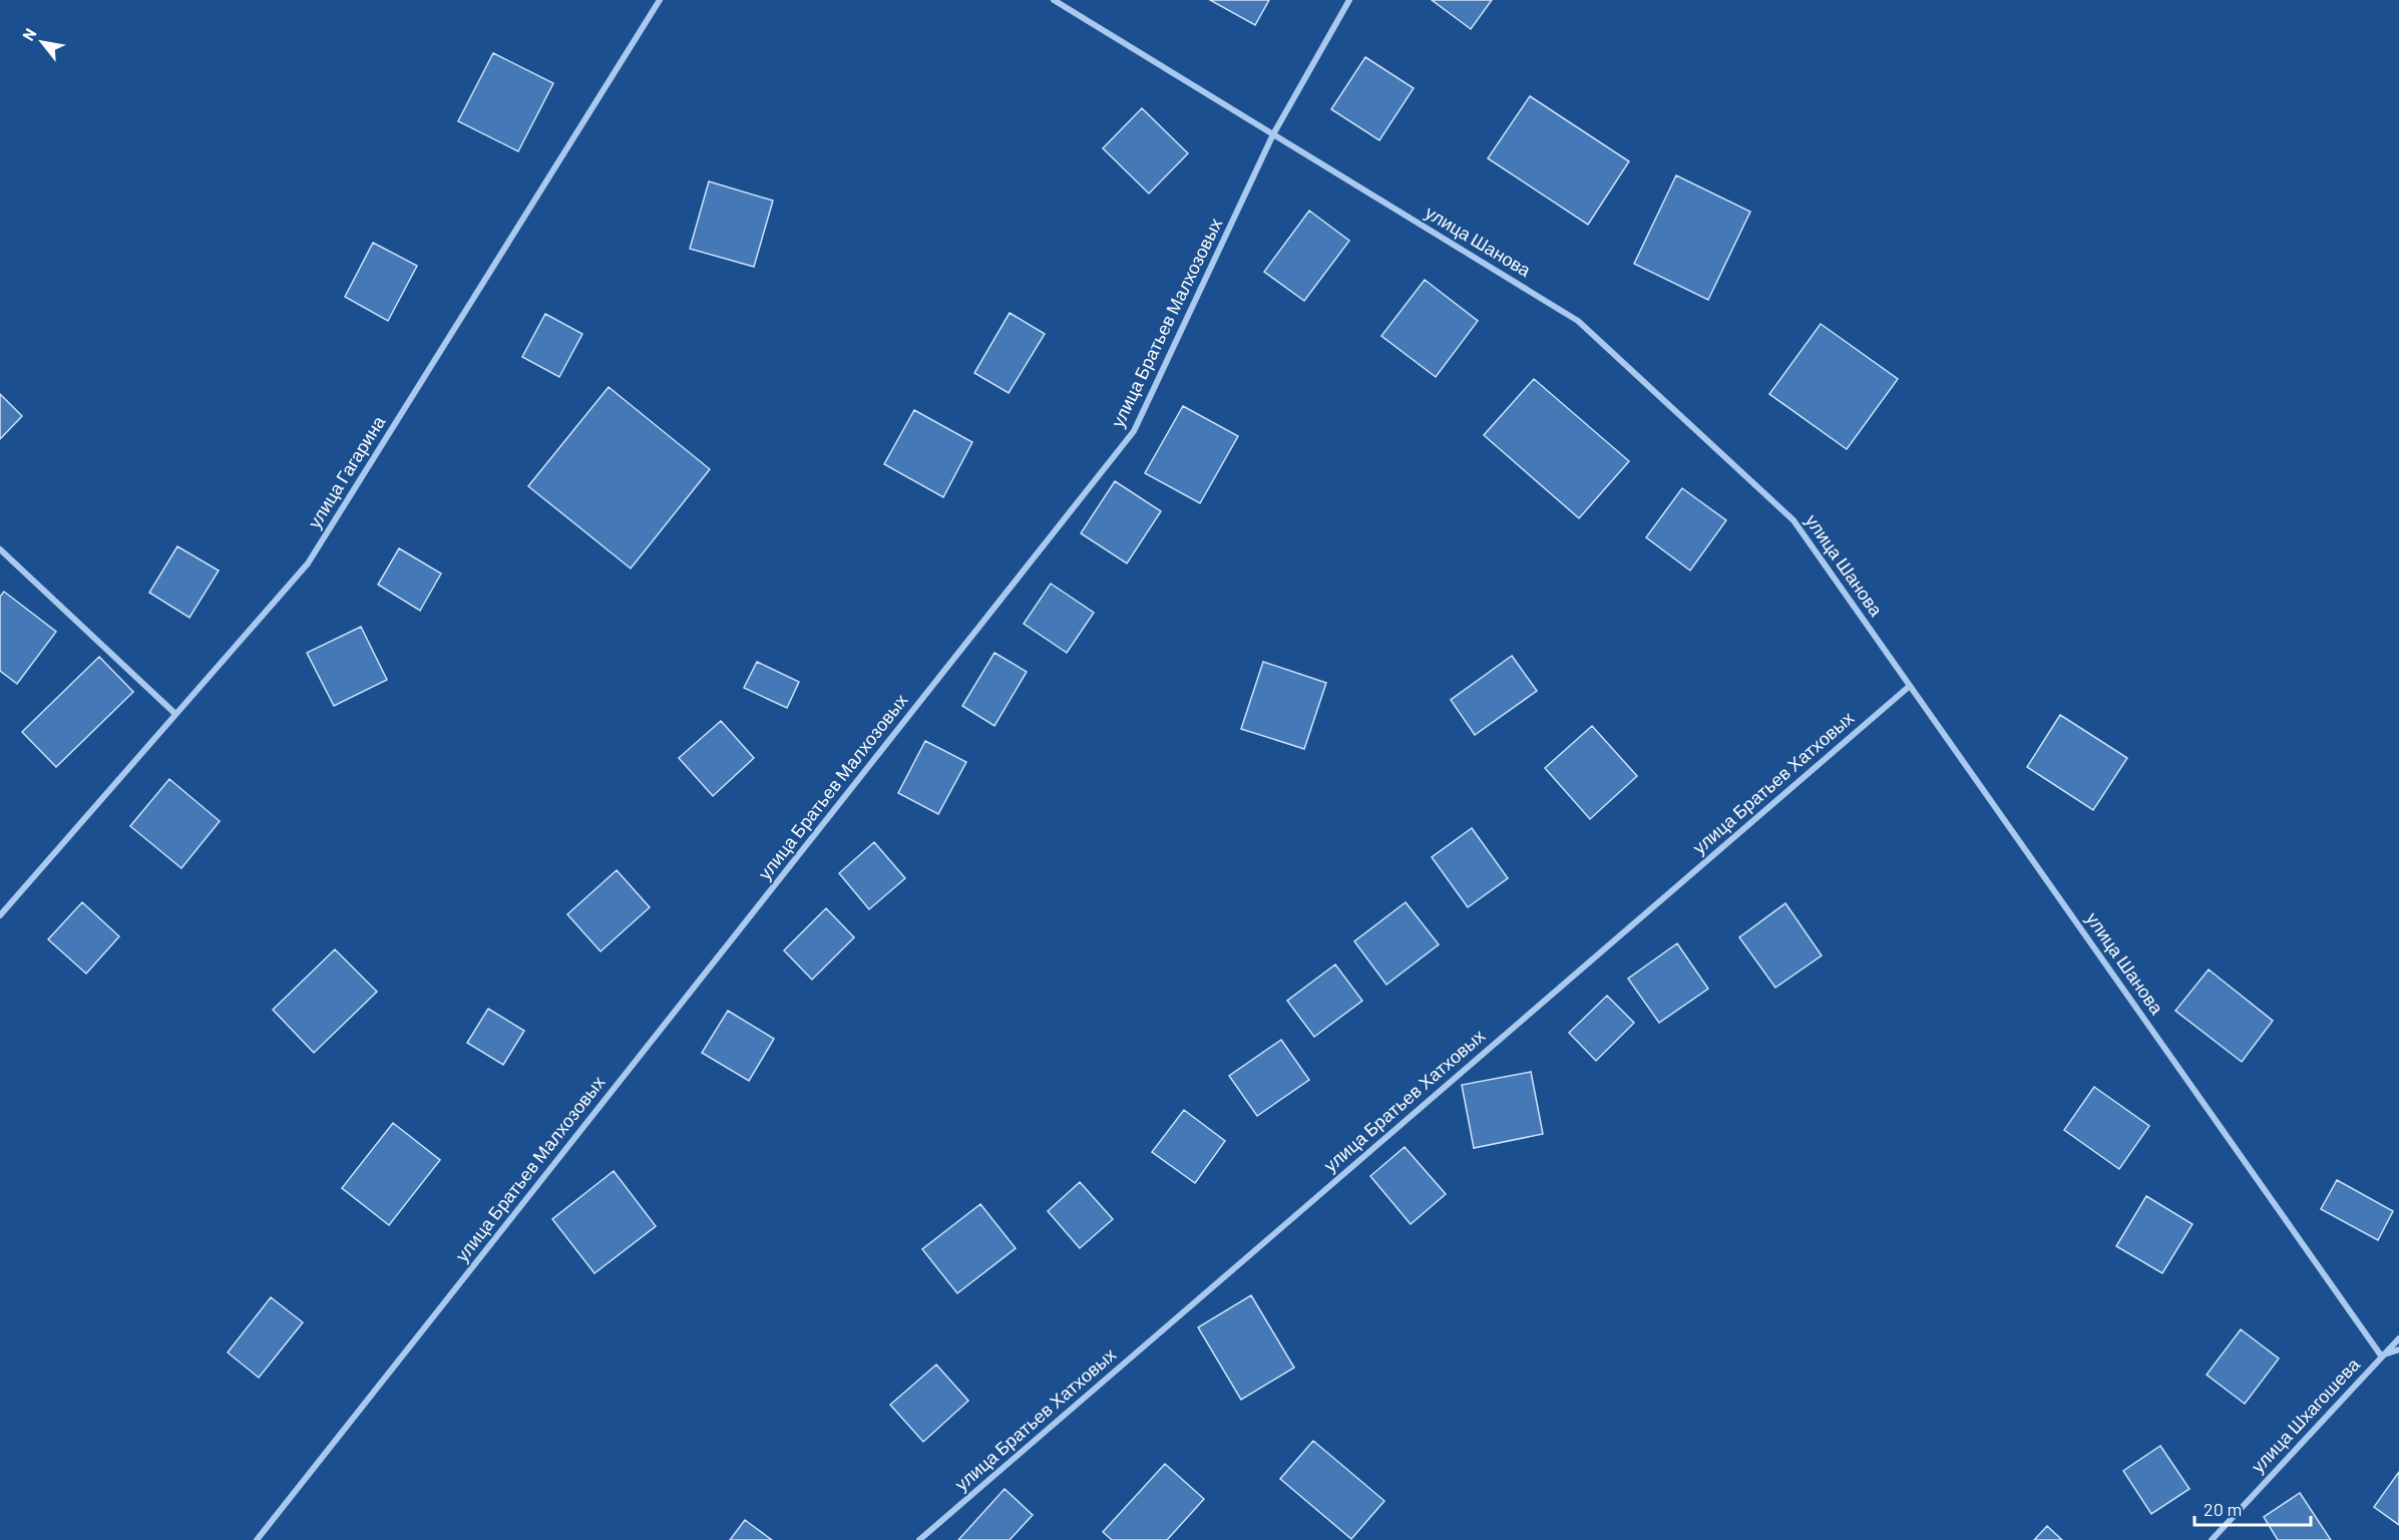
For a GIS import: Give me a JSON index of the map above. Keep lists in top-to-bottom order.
{
  "streets": {
    "street": [
      "улица Шанова",
      "улица Братьев Малхозовых",
      "улица Гагарина",
      "улица Братьев Хатховых",
      "улица Шхагошева"
    ]
  },
  "crossings": [
    ["улица Шанова", "улица Братьев Малхозовых"],
    ["улица Шанова", "улица Братьев Хатховых"],
    ["улица Шанова", "улица Шхагошева"]
  ],
  "scale_bar": "20 m",
  "north": "top left"
}
